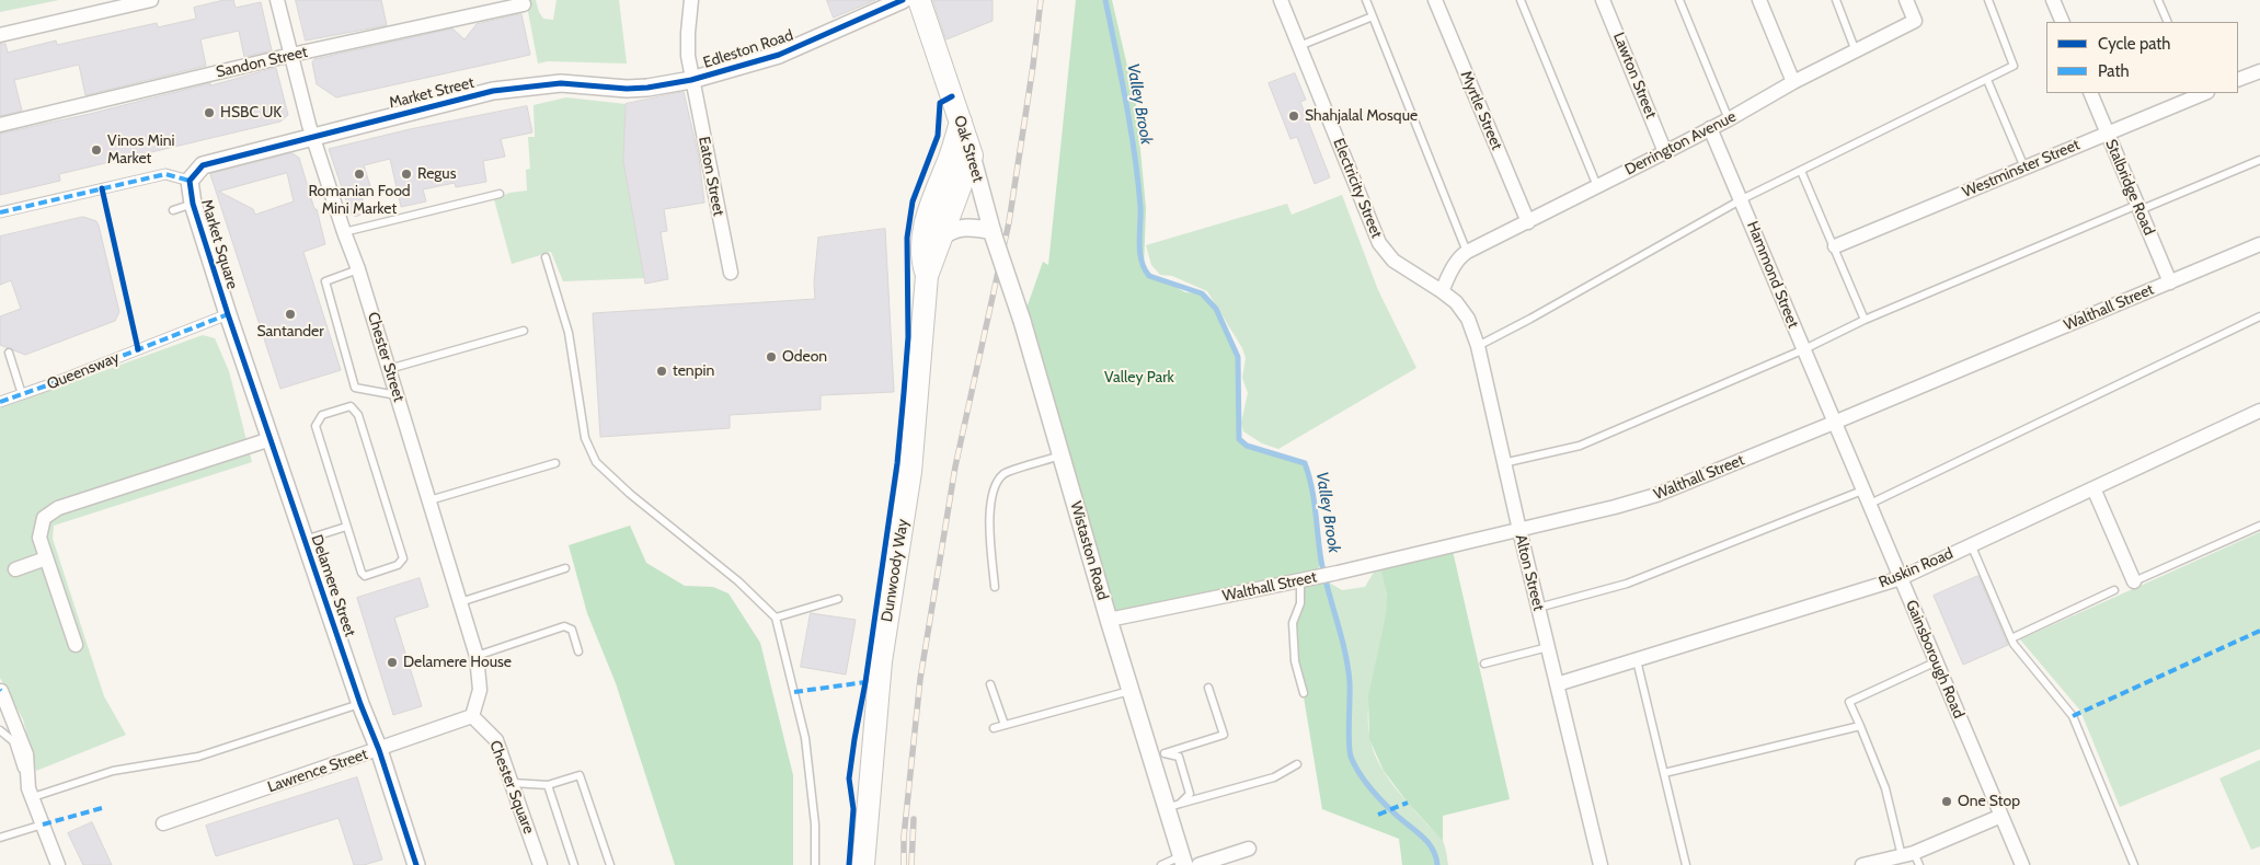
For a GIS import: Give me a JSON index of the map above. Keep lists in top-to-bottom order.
{
  "streets": {
    "main road": ["Oak Street", "Dunwoody Way"],
    "street": [
      "Edleston Road",
      "Sandon Street",
      "Lawton Street",
      "Market Street",
      "Myrtle Street",
      "Derrington Avenue",
      "Westminster Street",
      "Eaton Street",
      "Stalbridge Road",
      "Electricity Street",
      "Market Square",
      "Hammond Street",
      "Walthall Street",
      "Chester Street",
      "Queensway",
      "Wistaston Road",
      "Ruskin Road",
      "Alton Street",
      "Delamere Street",
      "Gainsborough Road",
      "Lawrence Street",
      "Chester Square"
    ]
  },
  "crossings": [
    ["Edleston Road", "Market Street"],
    ["Edleston Road", "Eaton Street"],
    ["Sandon Street", "Chester Street"],
    ["Lawton Street", "Derrington Avenue"],
    ["Market Street", "Eaton Street"],
    ["Market Street", "Market Square"],
    ["Market Street", "Chester Street"],
    ["Myrtle Street", "Derrington Avenue"],
    ["Derrington Avenue", "Electricity Street"],
    ["Derrington Avenue", "Hammond Street"],
    ["Derrington Avenue", "Alton Street"],
    ["Oak Street", "Wistaston Road"],
    ["Oak Street", "Dunwoody Way"],
    ["Westminster Street", "Stalbridge Road"],
    ["Stalbridge Road", "Walthall Street"],
    ["Electricity Street", "Alton Street"],
    ["Market Square", "Queensway"],
    ["Market Square", "Delamere Street"],
    ["Hammond Street", "Walthall Street"],
    ["Hammond Street", "Gainsborough Road"],
    ["Walthall Street", "Wistaston Road"],
    ["Walthall Street", "Alton Street"],
    ["Walthall Street", "Gainsborough Road"],
    ["Chester Street", "Lawrence Street"],
    ["Chester Street", "Chester Square"],
    ["Queensway", "Delamere Street"],
    ["Ruskin Road", "Alton Street"],
    ["Ruskin Road", "Gainsborough Road"],
    ["Delamere Street", "Lawrence Street"],
    ["Lawrence Street", "Chester Square"]
  ],
  "water": ["Valley Brook"],
  "parks": ["Valley Park"],
  "places": [
    "HSBC UK",
    "Shahjalal Mosque",
    "Vinos Mini Market",
    "Romanian Food Mini Market",
    "Regus",
    "Santander",
    "Odeon",
    "tenpin",
    "Delamere House",
    "One Stop"
  ],
  "legend": ["Cycle path", "Path"]
}
